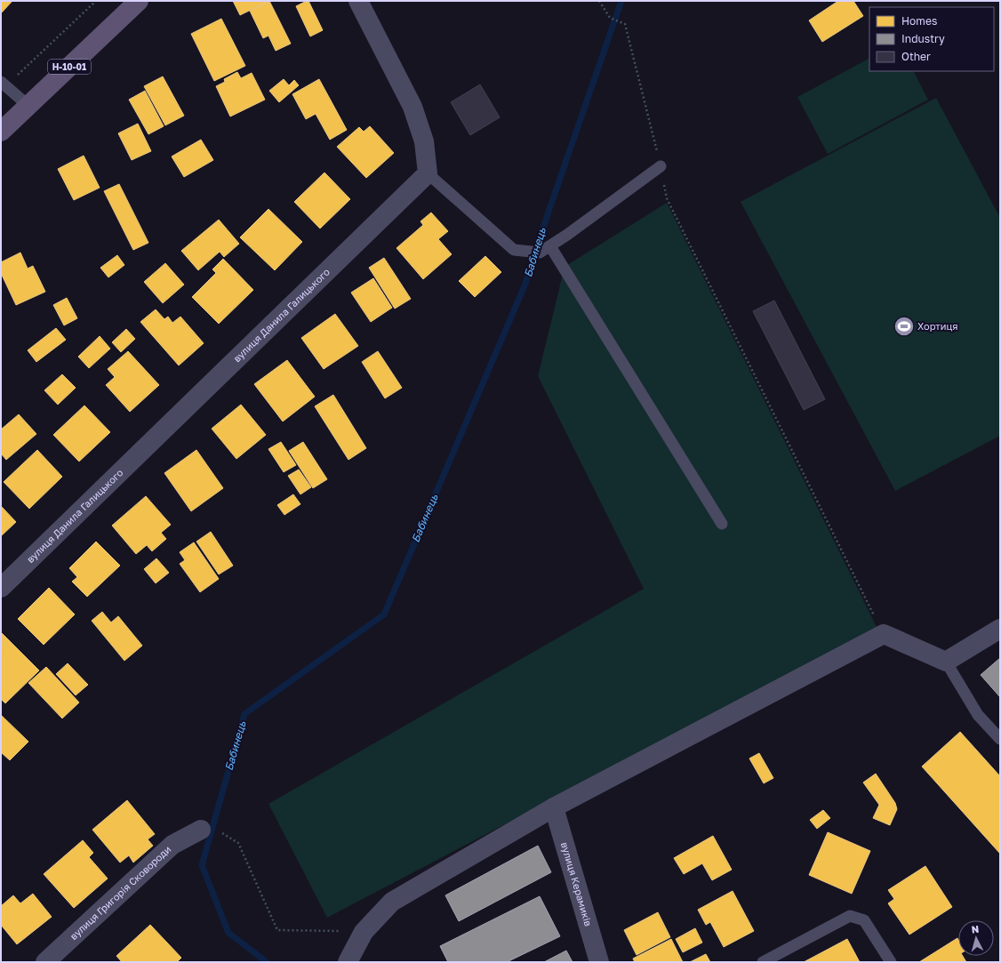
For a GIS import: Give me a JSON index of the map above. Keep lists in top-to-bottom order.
{
  "streets": {
    "main road": ["Н-10-01"],
    "street": ["вулиця Данила Галицького", "вулиця Керамиків", "вулиця Григорія Сковороди"]
  },
  "water": ["Бабинець"],
  "places": {
    "sports": ["Хортиця"]
  },
  "legend": ["Homes", "Industry", "Other"],
  "north": "top"
}
